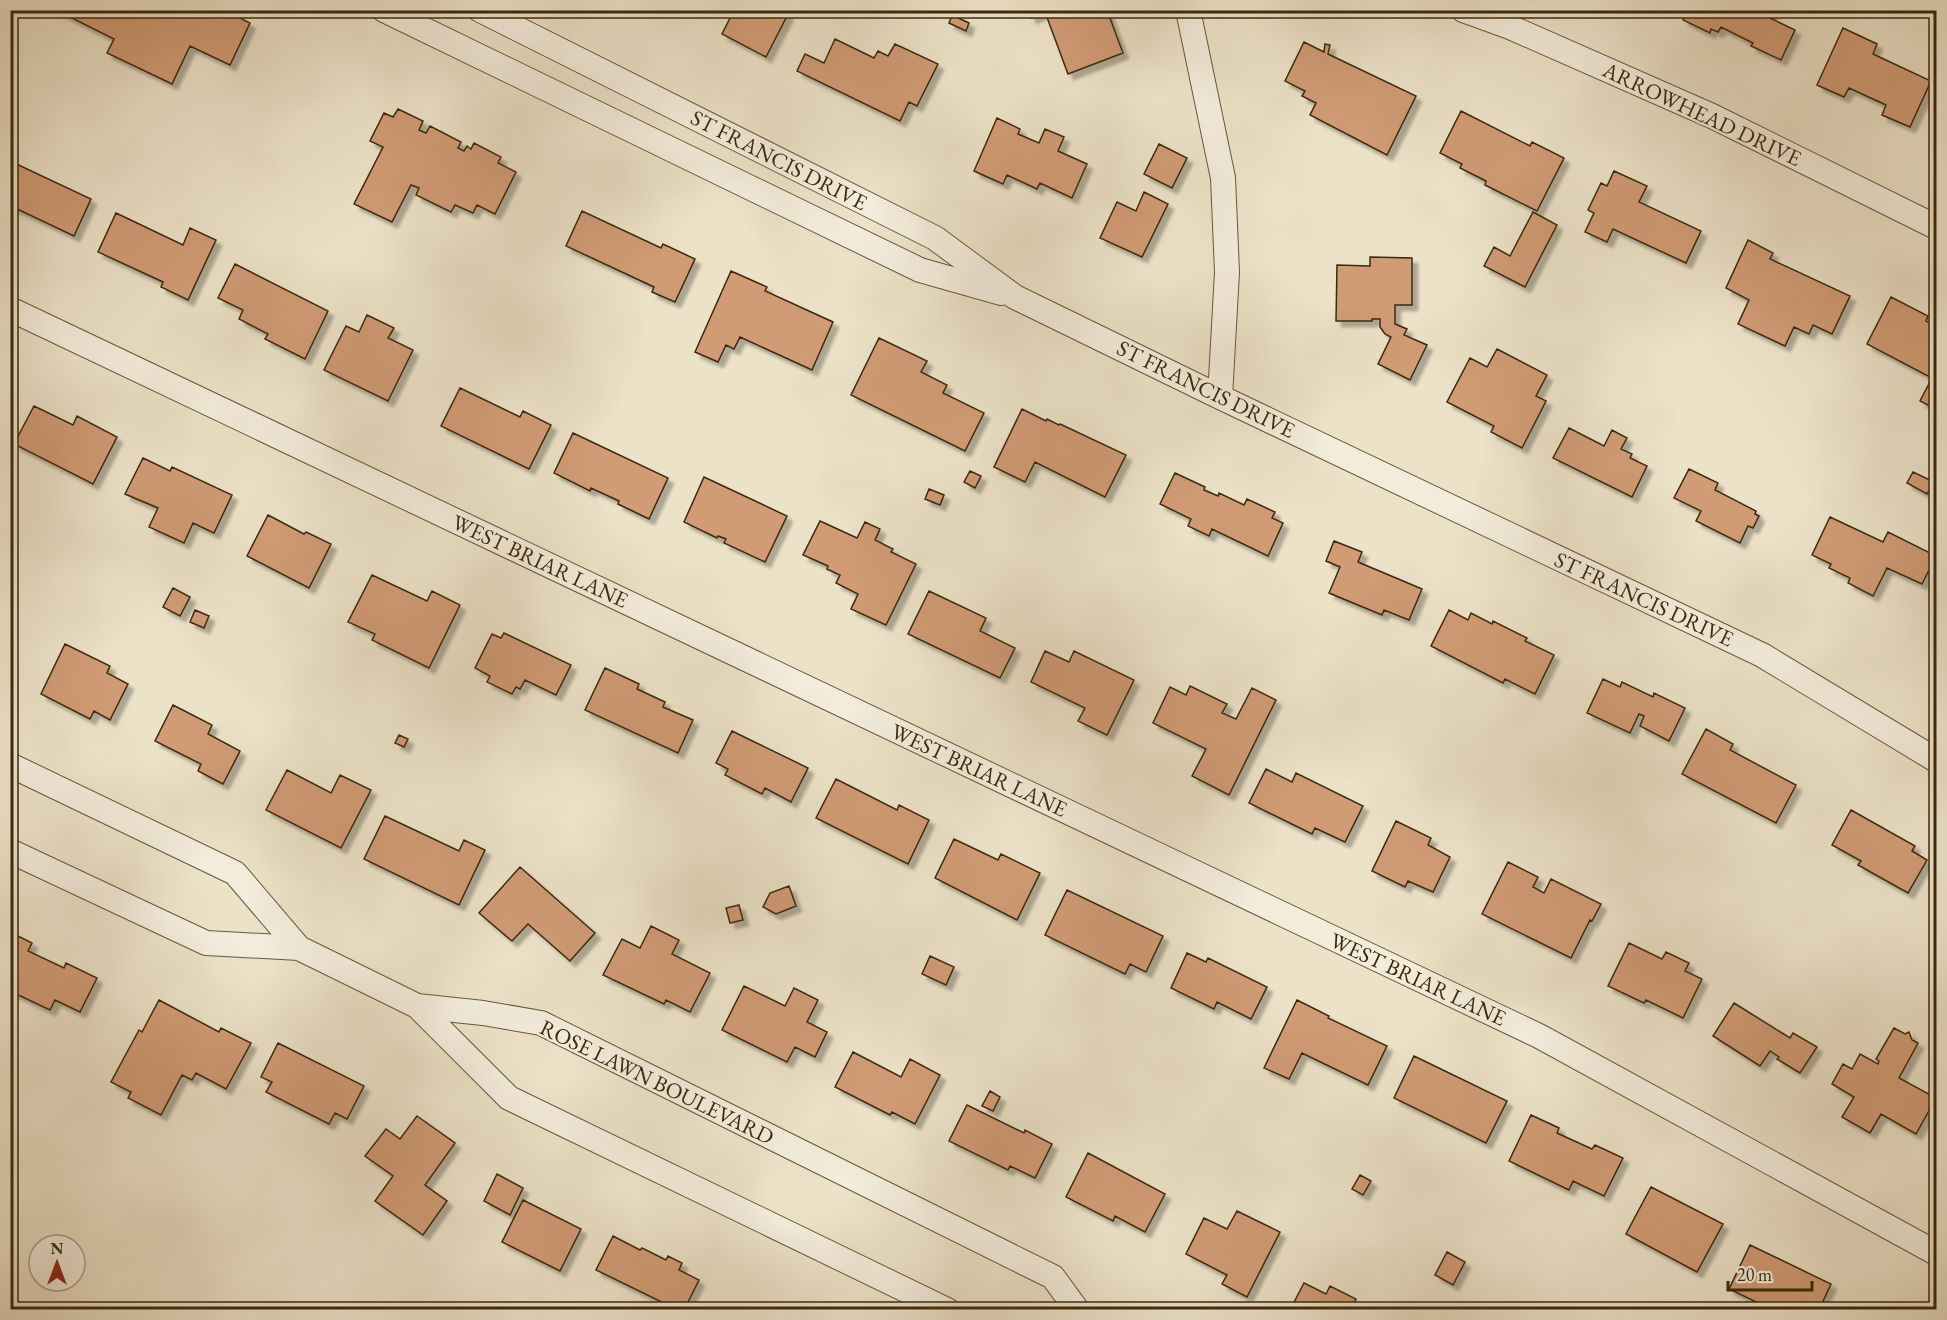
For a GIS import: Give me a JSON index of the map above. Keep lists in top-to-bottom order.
{
  "streets": {
    "street": [
      "ARROWHEAD DRIVE",
      "ST FRANCIS DRIVE",
      "WEST BRIAR LANE",
      "ROSE LAWN BOULEVARD"
    ]
  },
  "scale_bar": "20 m",
  "north": "top"
}
